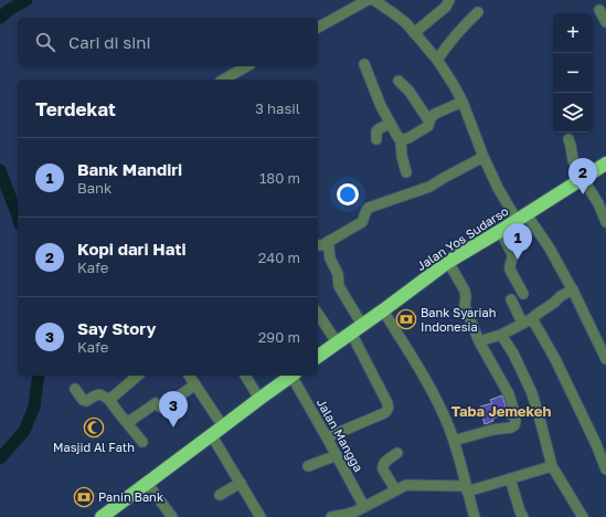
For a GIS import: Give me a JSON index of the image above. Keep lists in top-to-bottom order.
{
  "streets": {
    "highway": ["Jalan Yos Sudarso"],
    "street": ["Jalan Mangga"]
  },
  "districts": ["Taba Jemekeh"],
  "places": {
    "bank": ["Bank Syariah Indonesia", "Panin Bank"],
    "mosque": ["Masjid Al Fath"]
  },
  "page": {
    "map_buttons": ["+", "−"],
    "search": "Cari di sini",
    "heading": ["Terdekat", "3 hasil"],
    "list": [
      {
        "mark": "1",
        "name": "Bank Mandiri",
        "note": "Bank",
        "value": "180 m"
      },
      {
        "mark": "2",
        "name": "Kopi dari Hati",
        "note": "Kafe",
        "value": "240 m"
      },
      {
        "mark": "3",
        "name": "Say Story",
        "note": "Kafe",
        "value": "290 m"
      }
    ],
    "pins": ["2", "1", "3"]
  }
}
